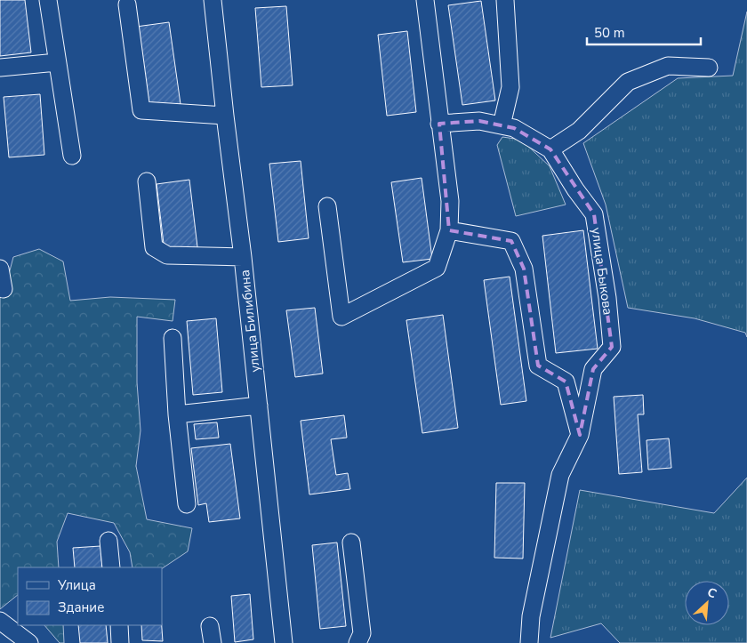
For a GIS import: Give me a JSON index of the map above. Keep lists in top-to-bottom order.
{
  "streets": {
    "street": ["улица Быкова", "улица Билибина"]
  },
  "legend": ["Улица", "Здание"],
  "scale_bar": "50 m",
  "north": "top right"
}
